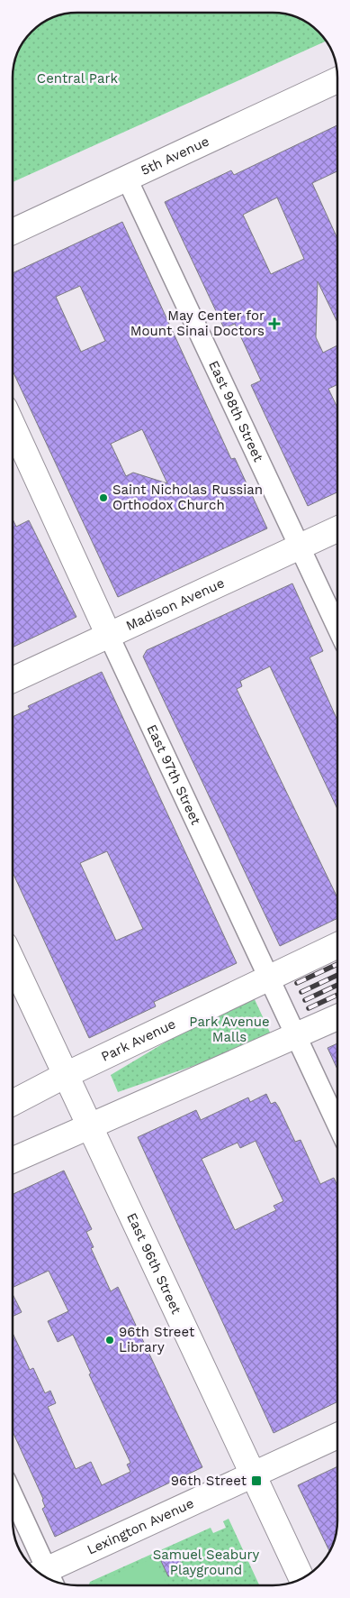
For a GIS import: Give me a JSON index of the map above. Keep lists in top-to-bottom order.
{
  "streets": {
    "main road": [
      "5th Avenue",
      "Madison Avenue",
      "East 97th Street",
      "Park Avenue",
      "East 96th Street",
      "Lexington Avenue"
    ],
    "street": ["East 98th Street"]
  },
  "crossings": [
    ["5th Avenue", "East 98th Street"],
    ["East 98th Street", "Madison Avenue"],
    ["Madison Avenue", "East 97th Street"],
    ["East 97th Street", "Park Avenue"],
    ["Park Avenue", "East 96th Street"],
    ["East 96th Street", "Lexington Avenue"]
  ],
  "parks": ["Central Park", "Park Avenue Malls", "Samuel Seabury Playground"],
  "places": {
    "health": ["May Center for Mount Sinai Doctors"],
    "other": ["Saint Nicholas Russian Orthodox Church", "96th Street Library"],
    "transit": ["96th Street"]
  }
}
